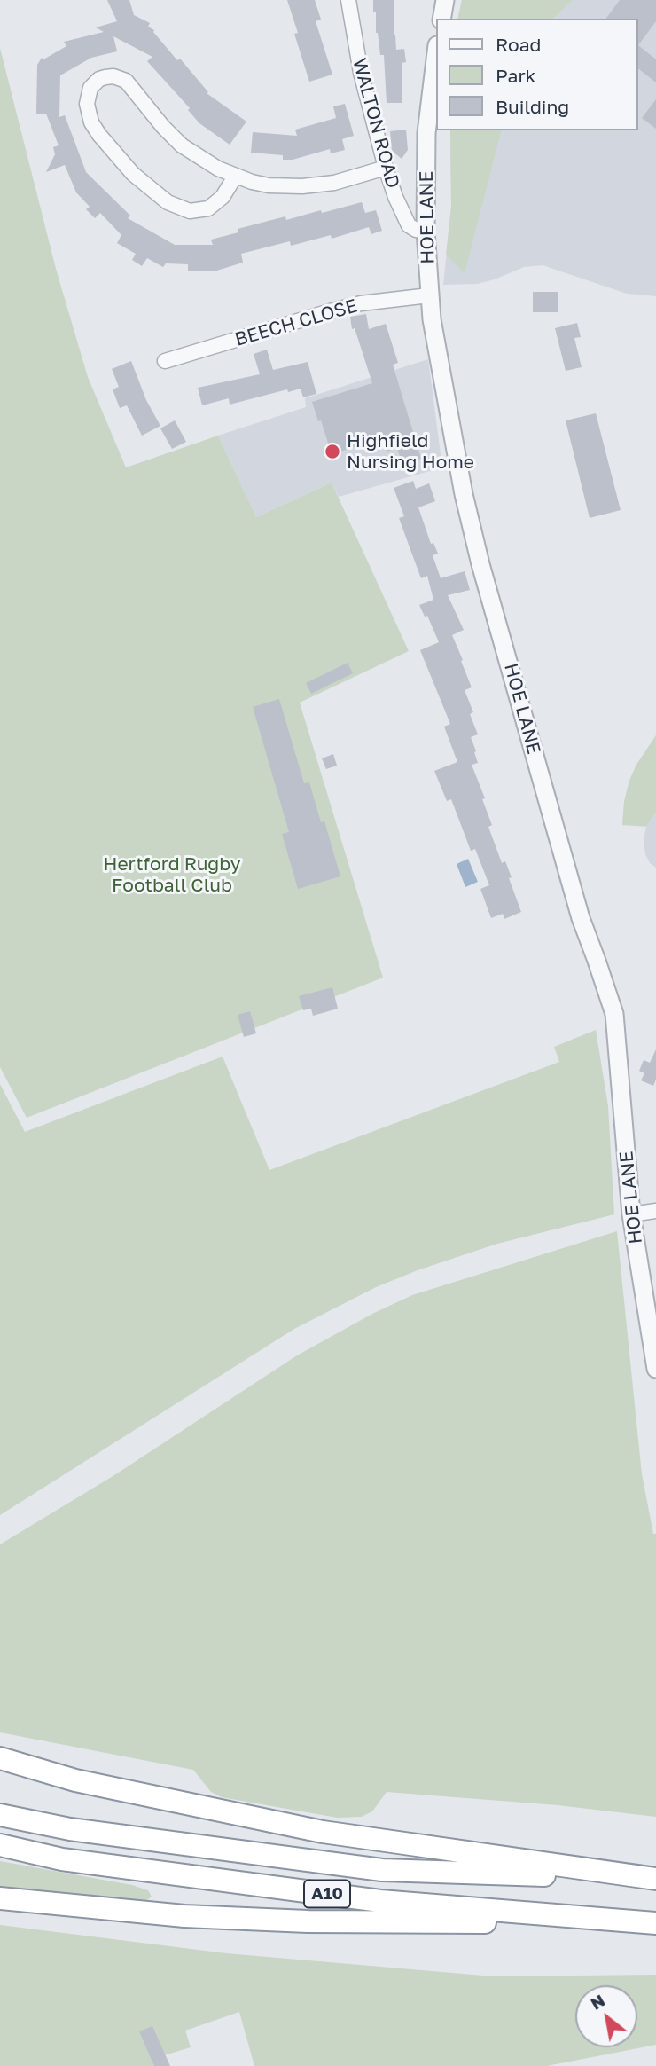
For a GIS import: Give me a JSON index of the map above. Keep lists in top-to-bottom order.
{
  "streets": {
    "highway": ["A10"],
    "street": ["WALTON ROAD", "HOE LANE", "BEECH CLOSE"]
  },
  "crossings": [
    ["WALTON ROAD", "HOE LANE"],
    ["HOE LANE", "BEECH CLOSE"]
  ],
  "parks": ["Hertford Rugby Football Club"],
  "places": ["Highfield Nursing Home"],
  "legend": ["Road", "Park", "Building"],
  "north": "top left"
}
